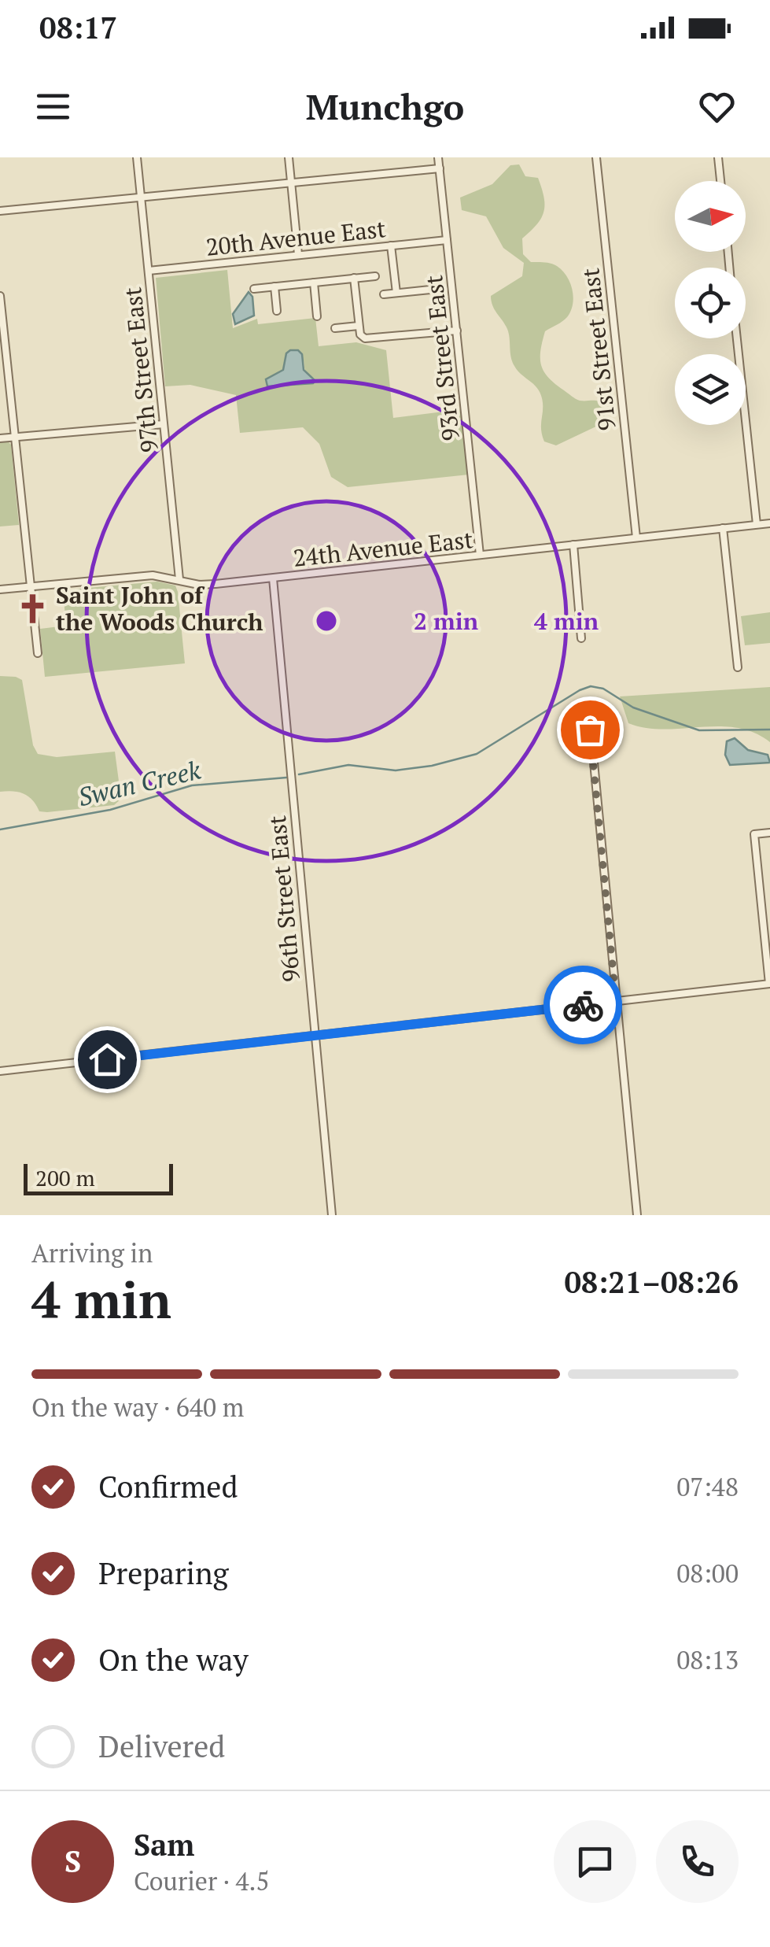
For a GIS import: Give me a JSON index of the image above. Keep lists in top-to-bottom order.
{
  "streets": {
    "street": [
      "20th Avenue East",
      "91st Street East",
      "93rd Street East",
      "97th Street East",
      "24th Avenue East",
      "96th Street East"
    ]
  },
  "crossings": [
    ["20th Avenue East", "93rd Street East"],
    ["20th Avenue East", "97th Street East"],
    ["91st Street East", "24th Avenue East"],
    ["93rd Street East", "24th Avenue East"],
    ["97th Street East", "24th Avenue East"],
    ["24th Avenue East", "96th Street East"]
  ],
  "water": ["Swan Creek"],
  "places": {
    "church": ["Saint John of the Woods Church"]
  },
  "scale_bar": "200 m",
  "north": "right",
  "page": {
    "status": "08:17",
    "header": "Munchgo",
    "scale": "200 m",
    "heading": ["4 min", "Arriving in", "08:21–08:26"],
    "panel": ["Sam", "Courier · 4.5"],
    "bar": "On the way · 640 m",
    "list": [
      ["Confirmed", "07:48"],
      ["Preparing", "08:00"],
      ["On the way", "08:13"],
      "Delivered"
    ],
    "round": "S"
  },
  "rings": ["2 min", "4 min"]
}
